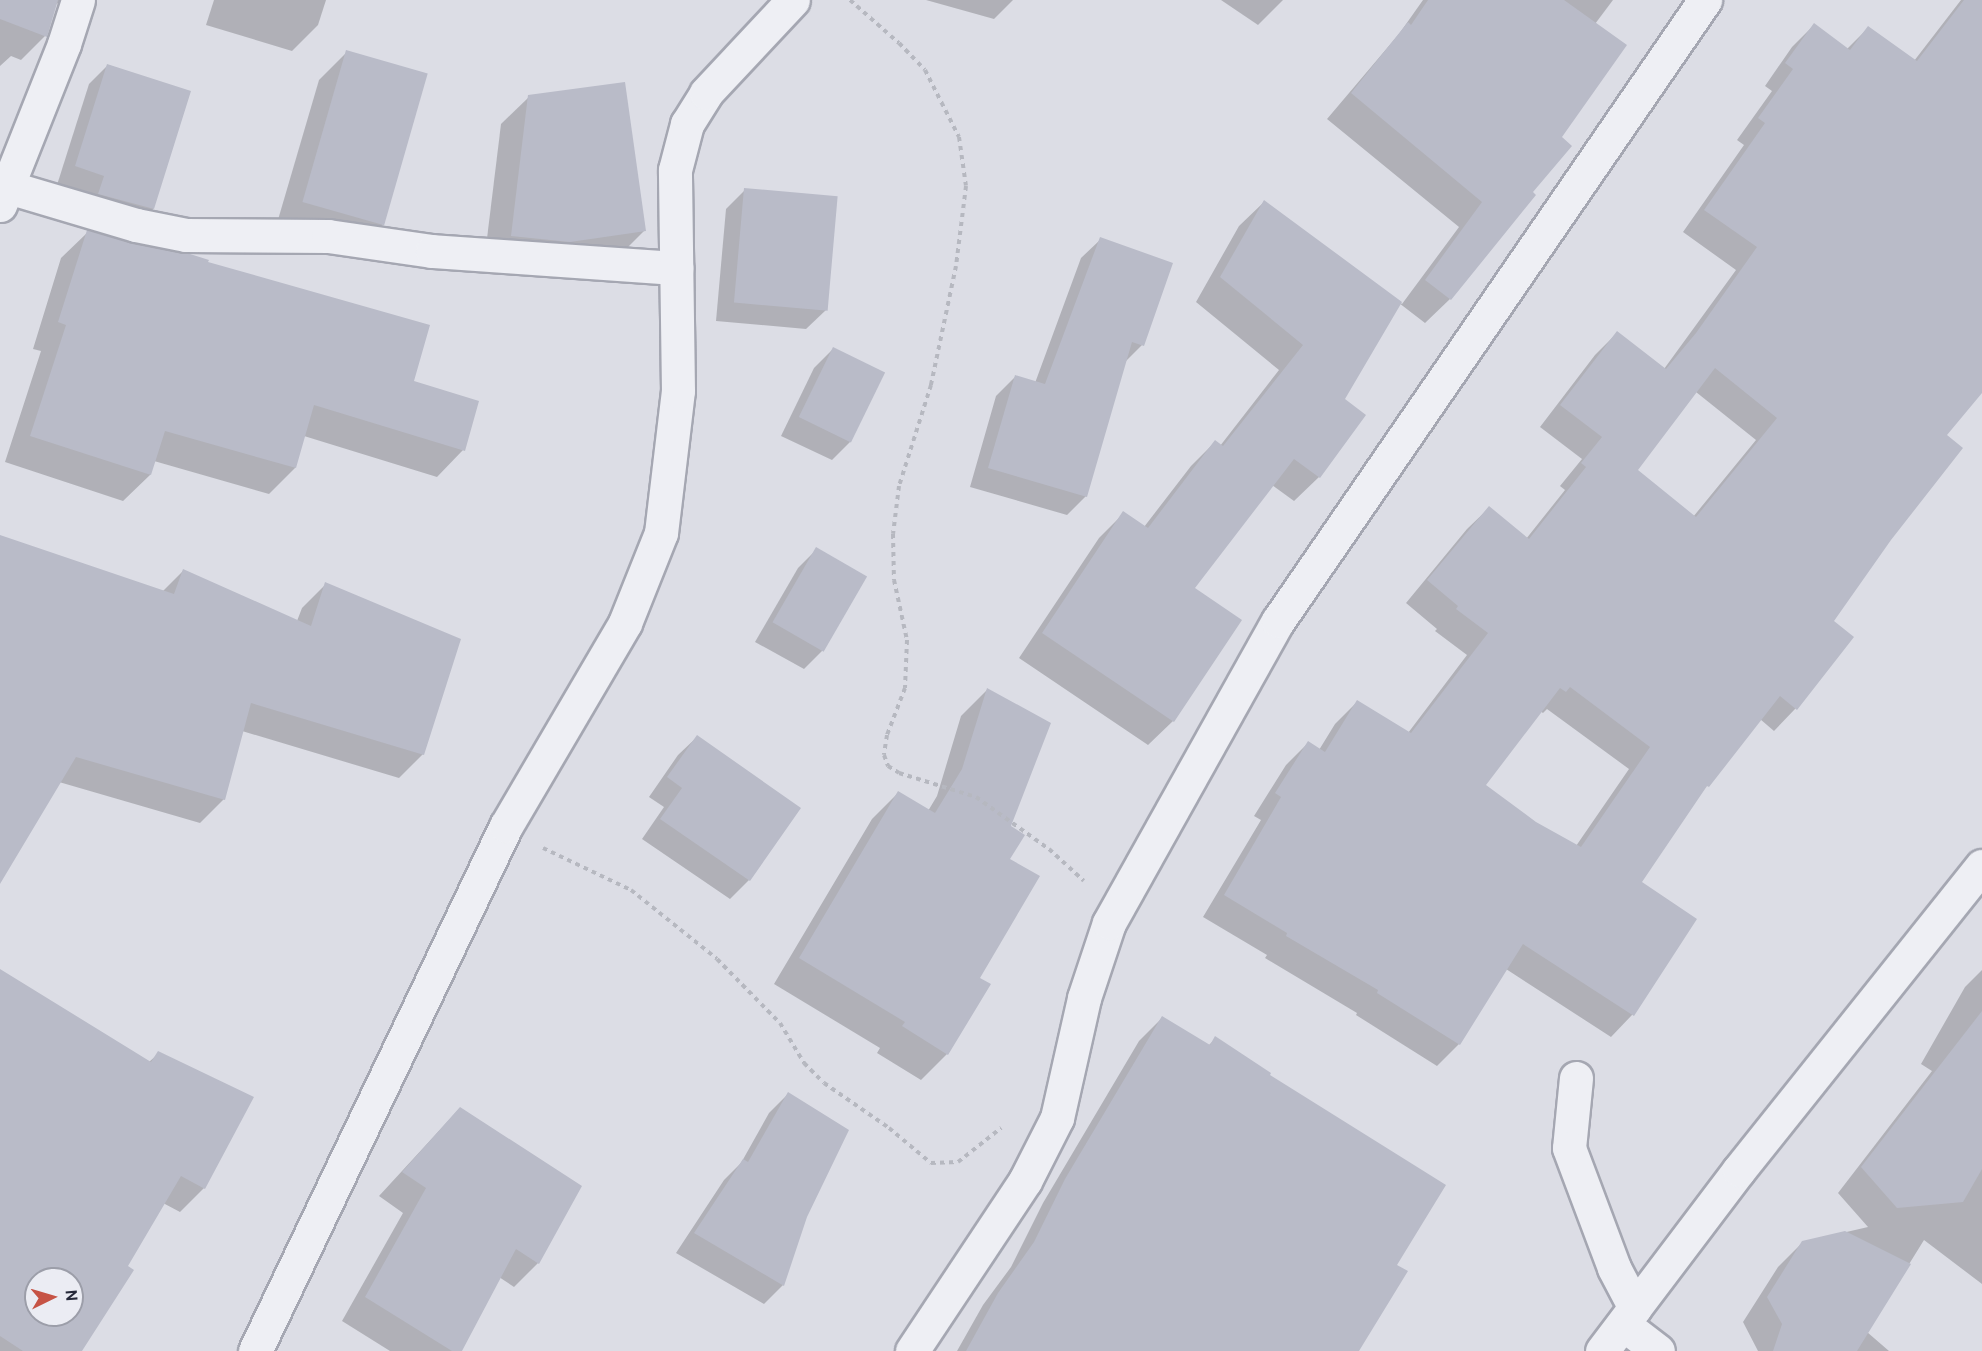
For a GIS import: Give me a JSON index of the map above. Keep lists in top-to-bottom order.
{
  "north": "right"
}
